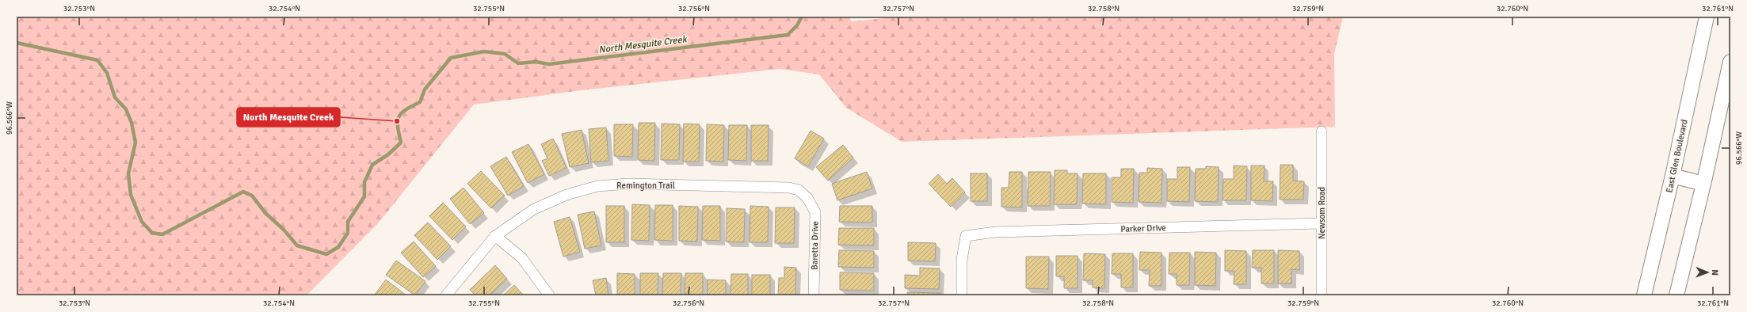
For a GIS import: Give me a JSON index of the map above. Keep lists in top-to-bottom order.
{
  "streets": {
    "main road": ["East Glen Boulevard"],
    "street": [
      "Remington Trail",
      "Newsom Road",
      "Parker Drive",
      "Baretta Drive"
    ]
  },
  "crossings": [
    ["Remington Trail", "Baretta Drive"],
    ["Newsom Road", "Parker Drive"]
  ],
  "water": ["North Mesquite Creek"],
  "places": ["North Mesquite Creek"],
  "north": "right",
  "coordinates": [
    "32.753°N",
    "32.754°N",
    "32.755°N",
    "32.756°N",
    "32.757°N",
    "32.758°N",
    "32.759°N",
    "32.760°N",
    "32.761°N",
    "96.566°W"
  ]
}
